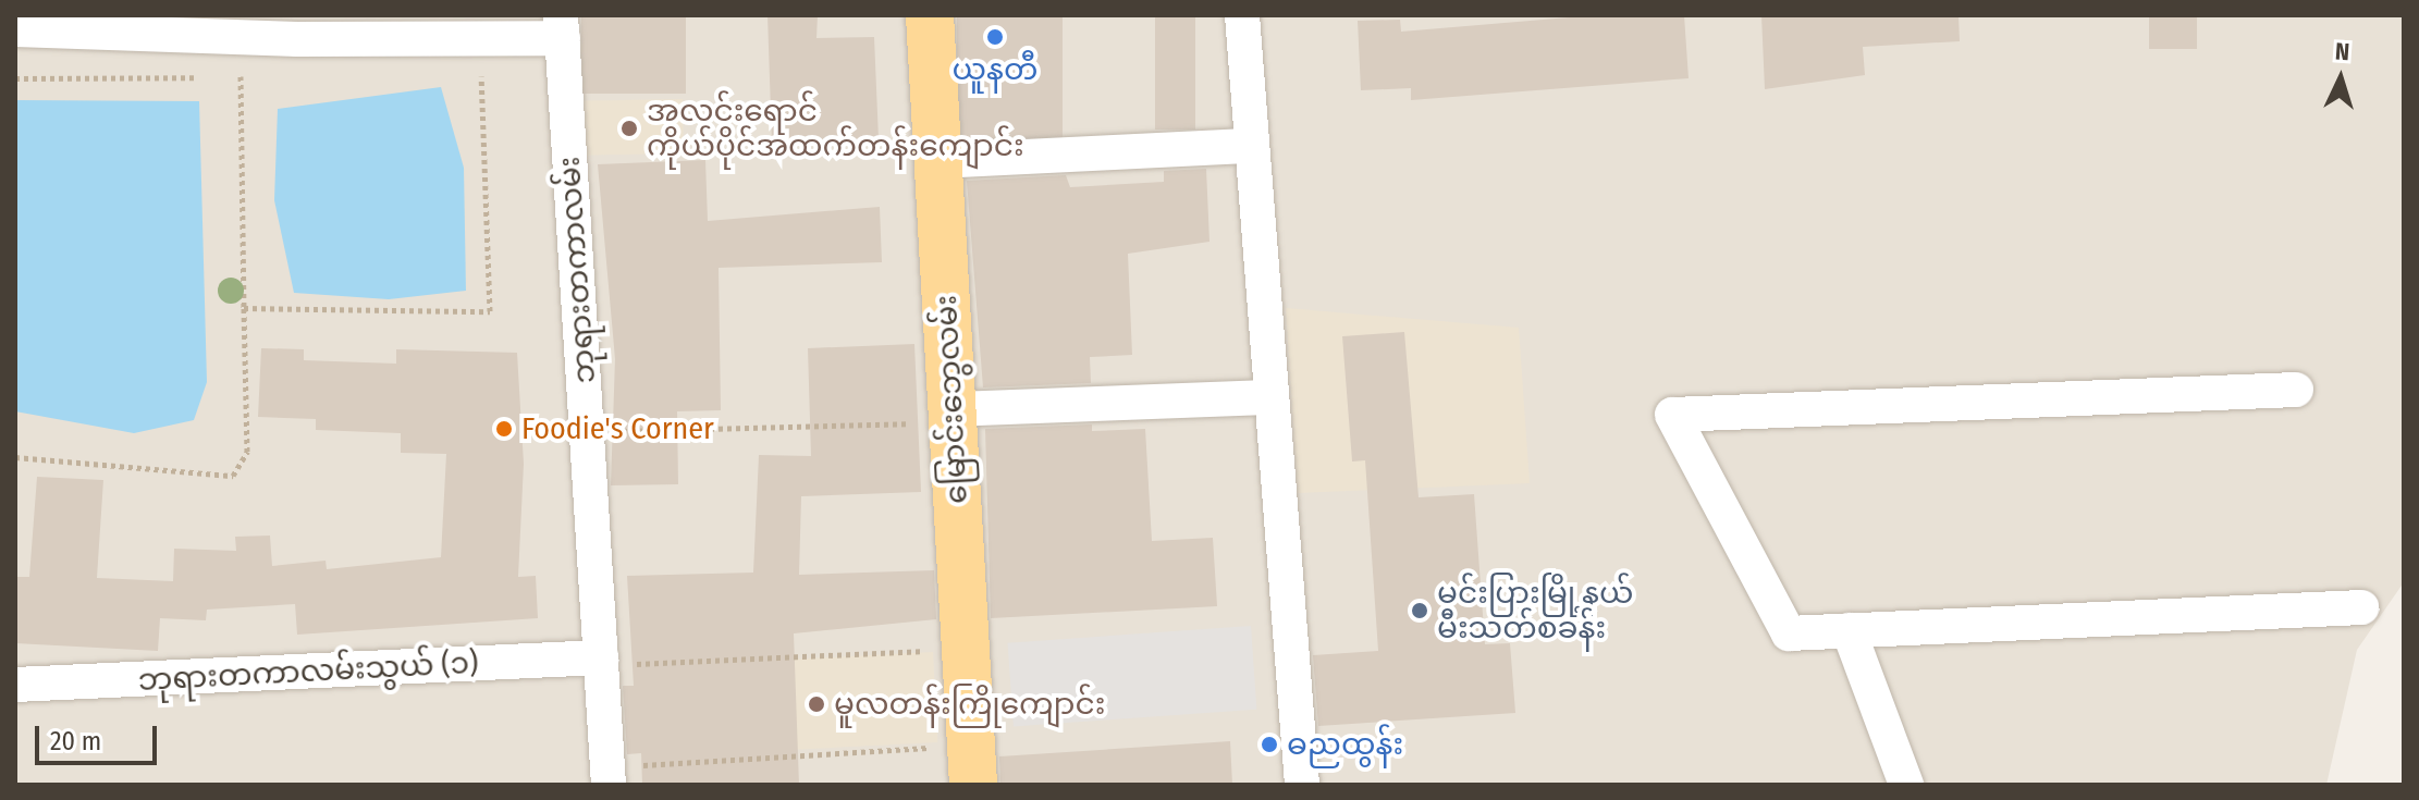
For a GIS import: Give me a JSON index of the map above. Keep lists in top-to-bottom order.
{
  "streets": {
    "main road": ["မြောင်းဘွေလမ်း"],
    "street": ["ဘုရားတကာလမ်း", "ဘုရားတကာလမ်းသွယ် (၁)"]
  },
  "crossings": [
    ["ဘုရားတကာလမ်း", "ဘုရားတကာလမ်းသွယ် (၁)"]
  ],
  "places": [
    "ယူနတီ",
    "အလင်းရောင် ကိုယ်ပိုင်အထက်တန်းကျောင်း",
    "Foodie's Corner",
    "မင်းပြားမြို့နယ် မီးသတ်စခန်း",
    "မူလတန်းကြိုကျောင်း",
    "ဓညထွန်း"
  ],
  "scale_bar": "20 m",
  "north": "top"
}
